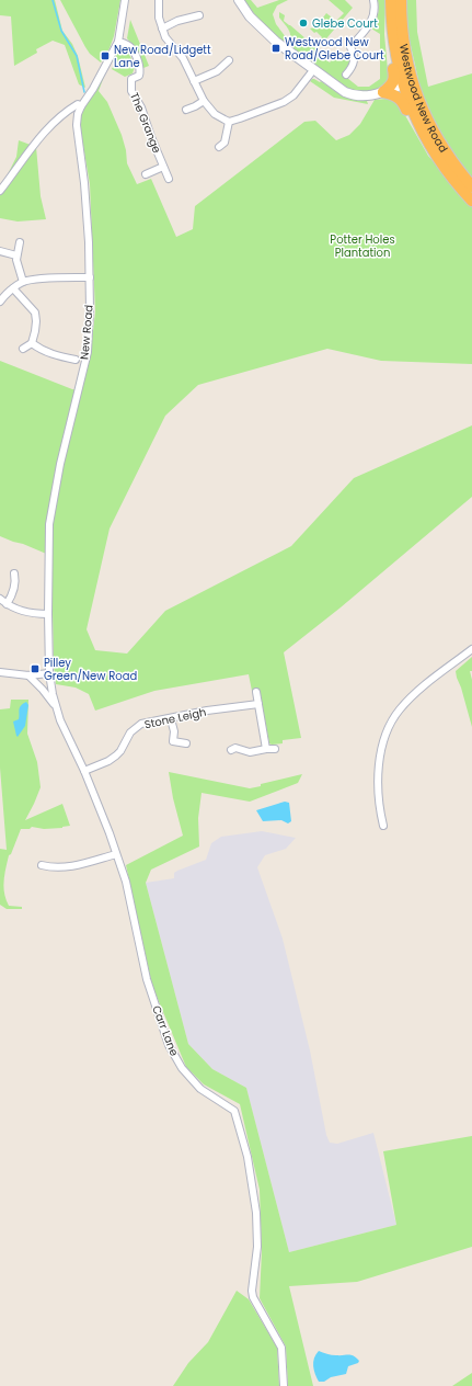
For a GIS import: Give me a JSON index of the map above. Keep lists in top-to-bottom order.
{
  "streets": {
    "highway": ["Westwood New Road"],
    "street": [
      "The Grange",
      "New Road",
      "Stone Leigh",
      "Carr Lane"
    ]
  },
  "crossings": [
    ["The Grange", "New Road"],
    ["New Road", "Carr Lane"],
    ["Stone Leigh", "Carr Lane"]
  ],
  "parks": ["Potter Holes Plantation"],
  "places": {
    "other": ["Glebe Court"],
    "transit": ["Westwood New Road/Glebe Court", "New Road/Lidgett Lane", "Pilley Green/New Road"]
  }
}
